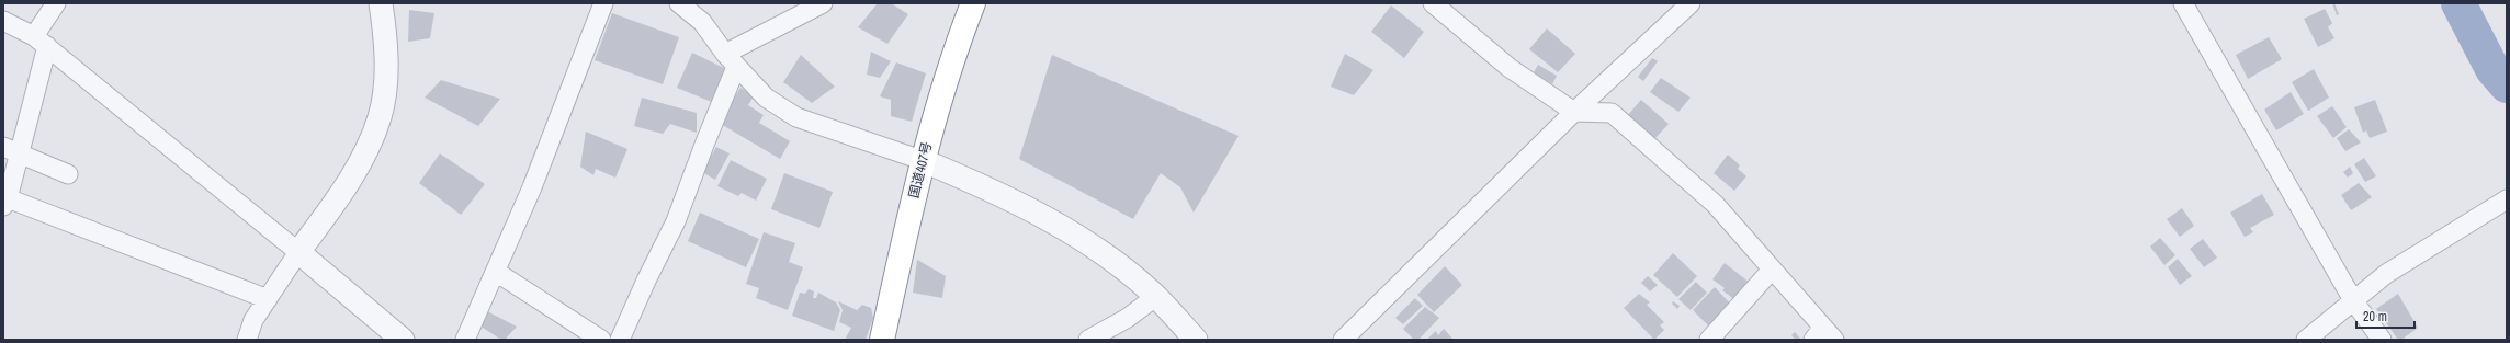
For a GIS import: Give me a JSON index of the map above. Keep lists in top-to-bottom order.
{
  "streets": {
    "highway": ["国道407号"]
  },
  "scale_bar": "20 m"
}
